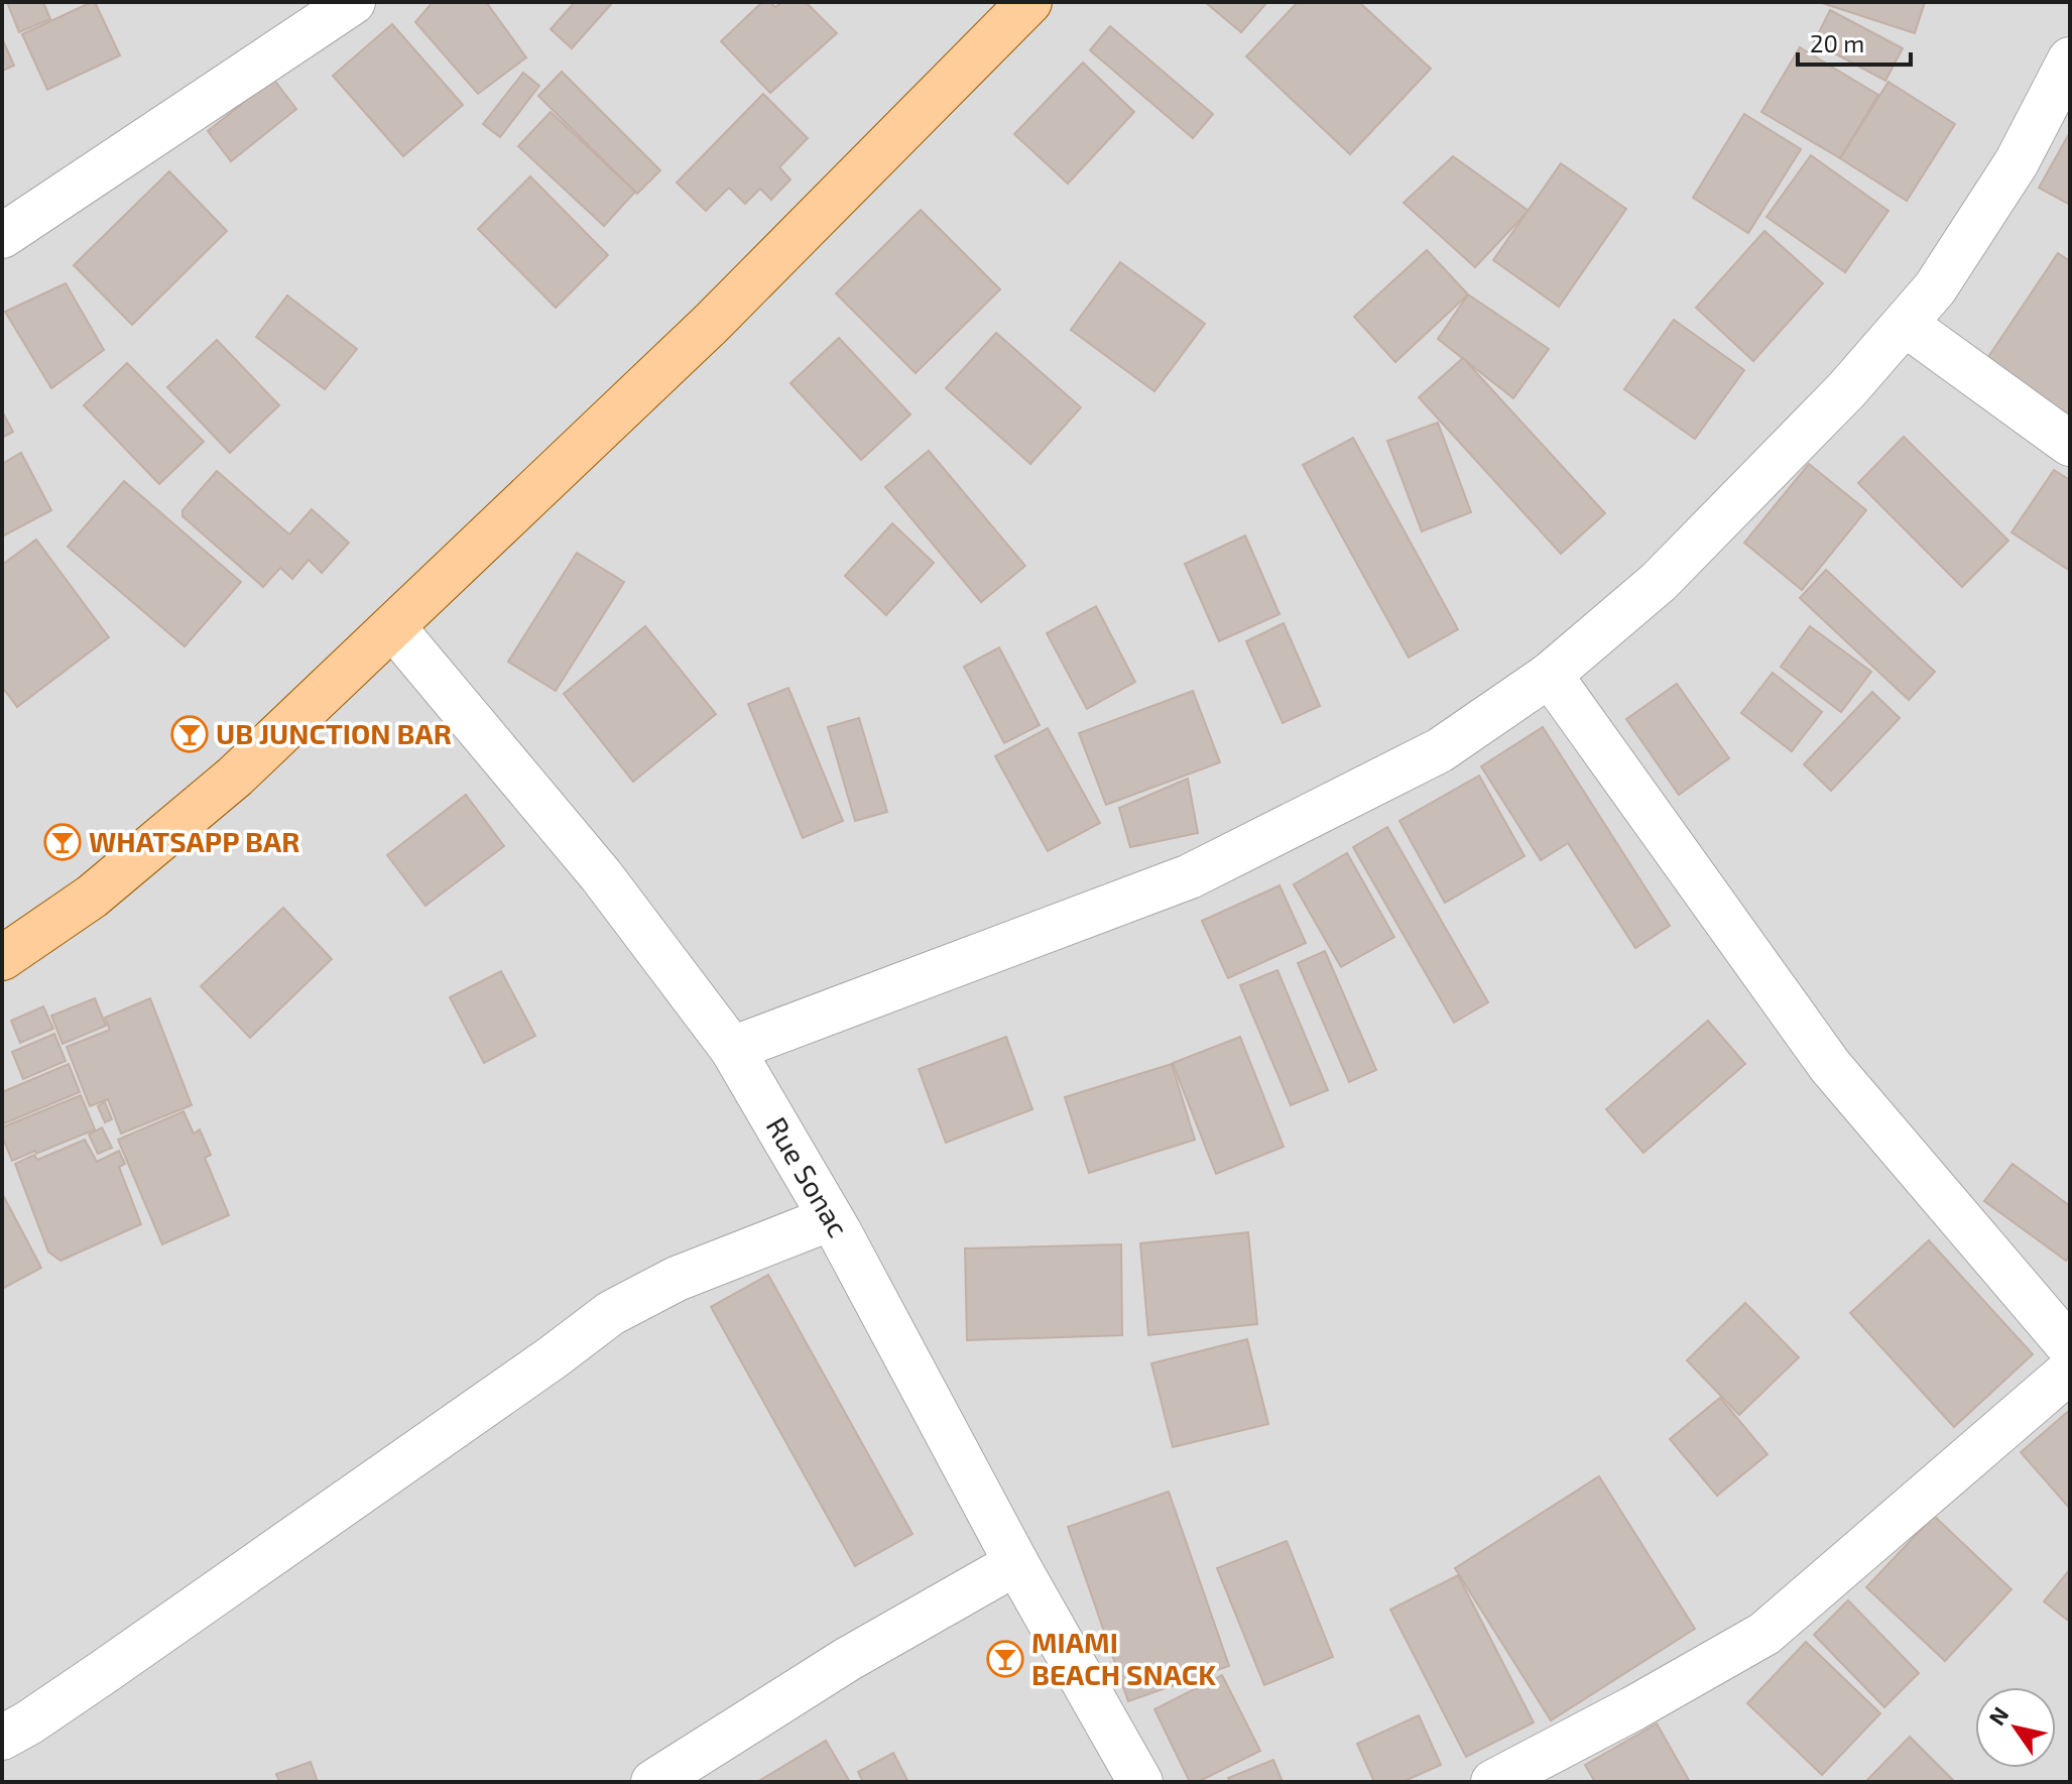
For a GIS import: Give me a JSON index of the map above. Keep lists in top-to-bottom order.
{
  "streets": {
    "street": ["Rue Sonac"]
  },
  "places": {
    "bar": ["UB JUNCTION BAR", "WHATSAPP BAR", "MIAMI BEACH SNACK"]
  },
  "scale_bar": "20 m",
  "north": "top left"
}
